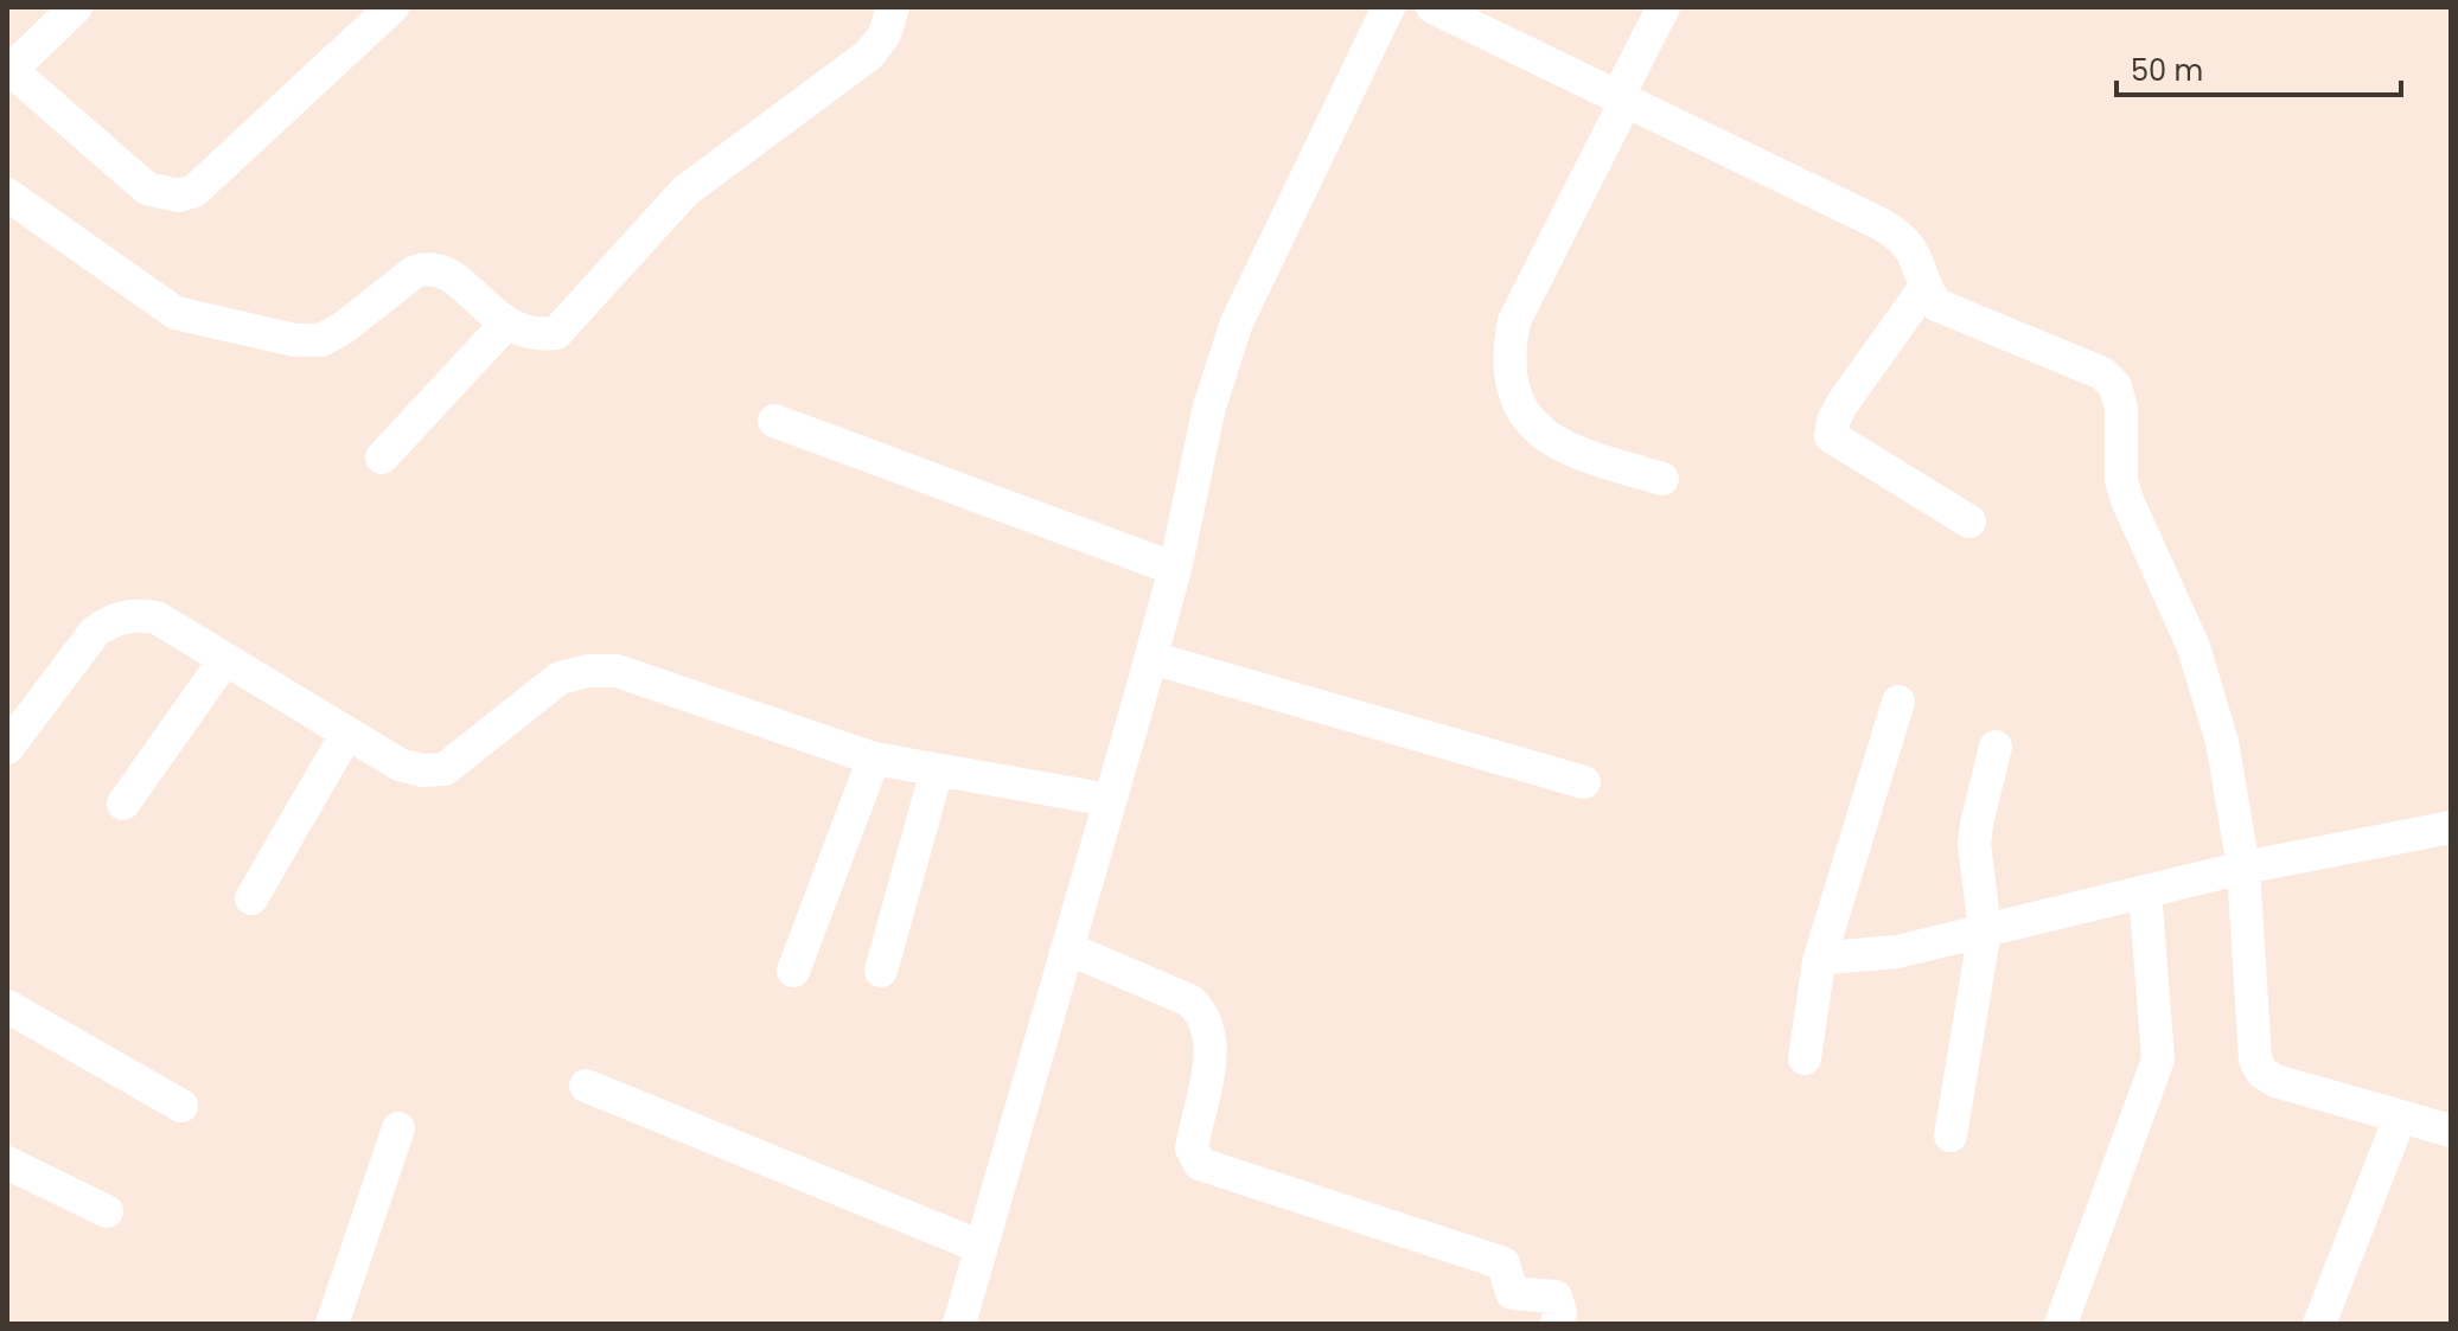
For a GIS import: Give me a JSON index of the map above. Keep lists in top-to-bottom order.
{
  "scale_bar": "50 m"
}
